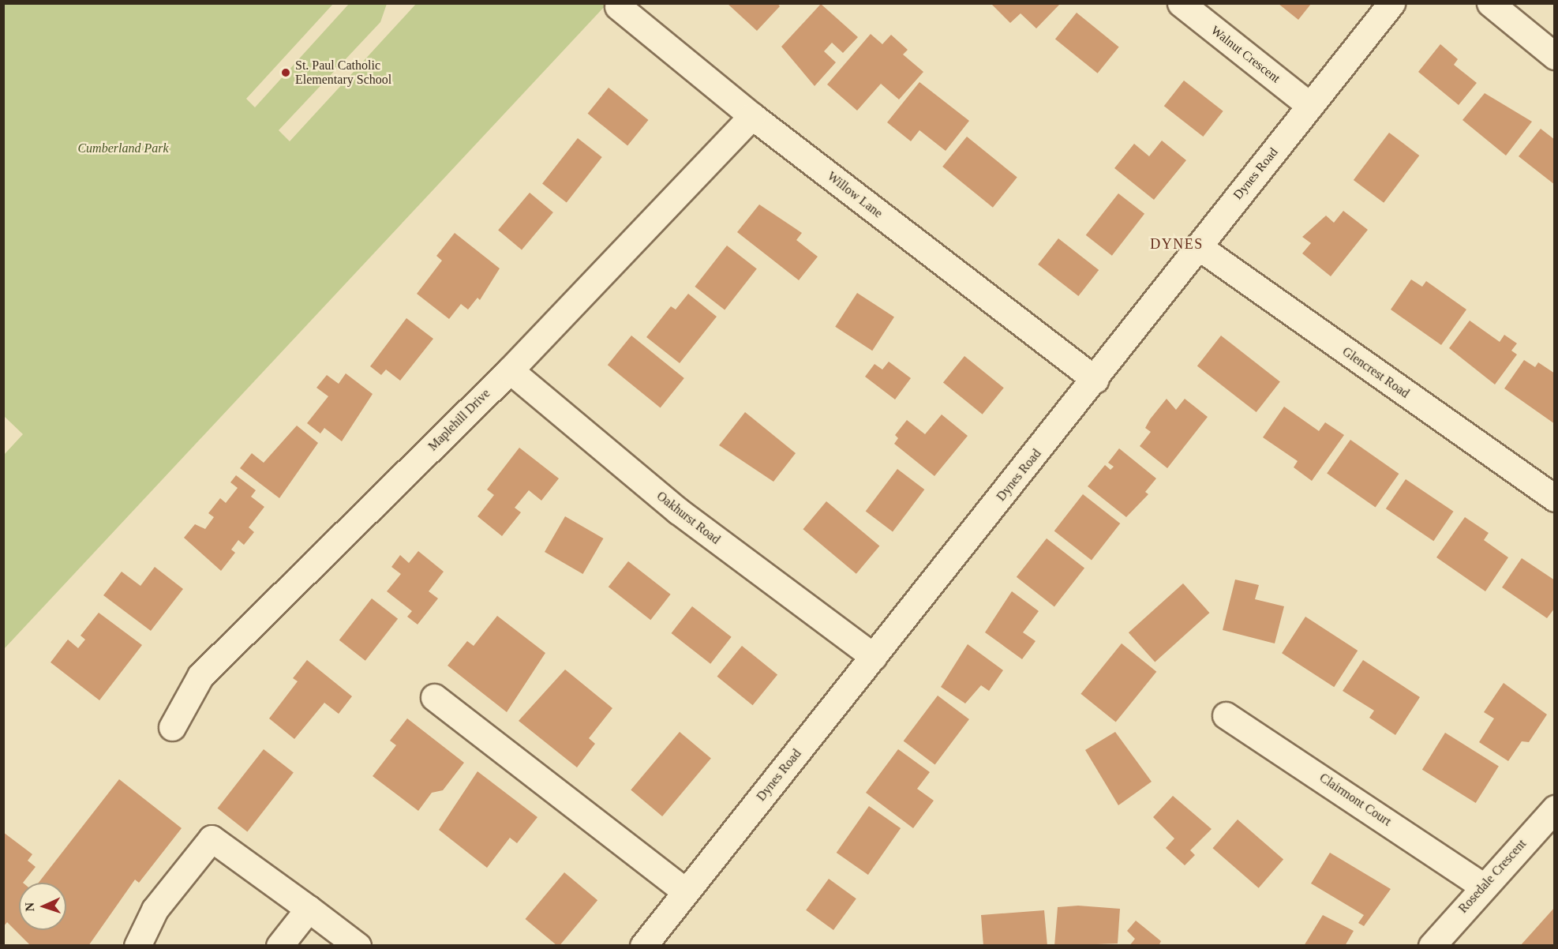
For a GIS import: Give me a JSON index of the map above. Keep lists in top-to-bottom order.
{
  "streets": {
    "street": [
      "Walnut Crescent",
      "Dynes Road",
      "Willow Lane",
      "Glencrest Road",
      "Maplehill Drive",
      "Oakhurst Road",
      "Clairmont Court",
      "Rosedale Crescent"
    ]
  },
  "crossings": [
    ["Walnut Crescent", "Dynes Road"],
    ["Dynes Road", "Willow Lane"],
    ["Dynes Road", "Glencrest Road"],
    ["Dynes Road", "Oakhurst Road"],
    ["Willow Lane", "Maplehill Drive"],
    ["Maplehill Drive", "Oakhurst Road"],
    ["Clairmont Court", "Rosedale Crescent"]
  ],
  "districts": ["DYNES"],
  "parks": ["Cumberland Park"],
  "places": ["St. Paul Catholic Elementary School"],
  "north": "left"
}
